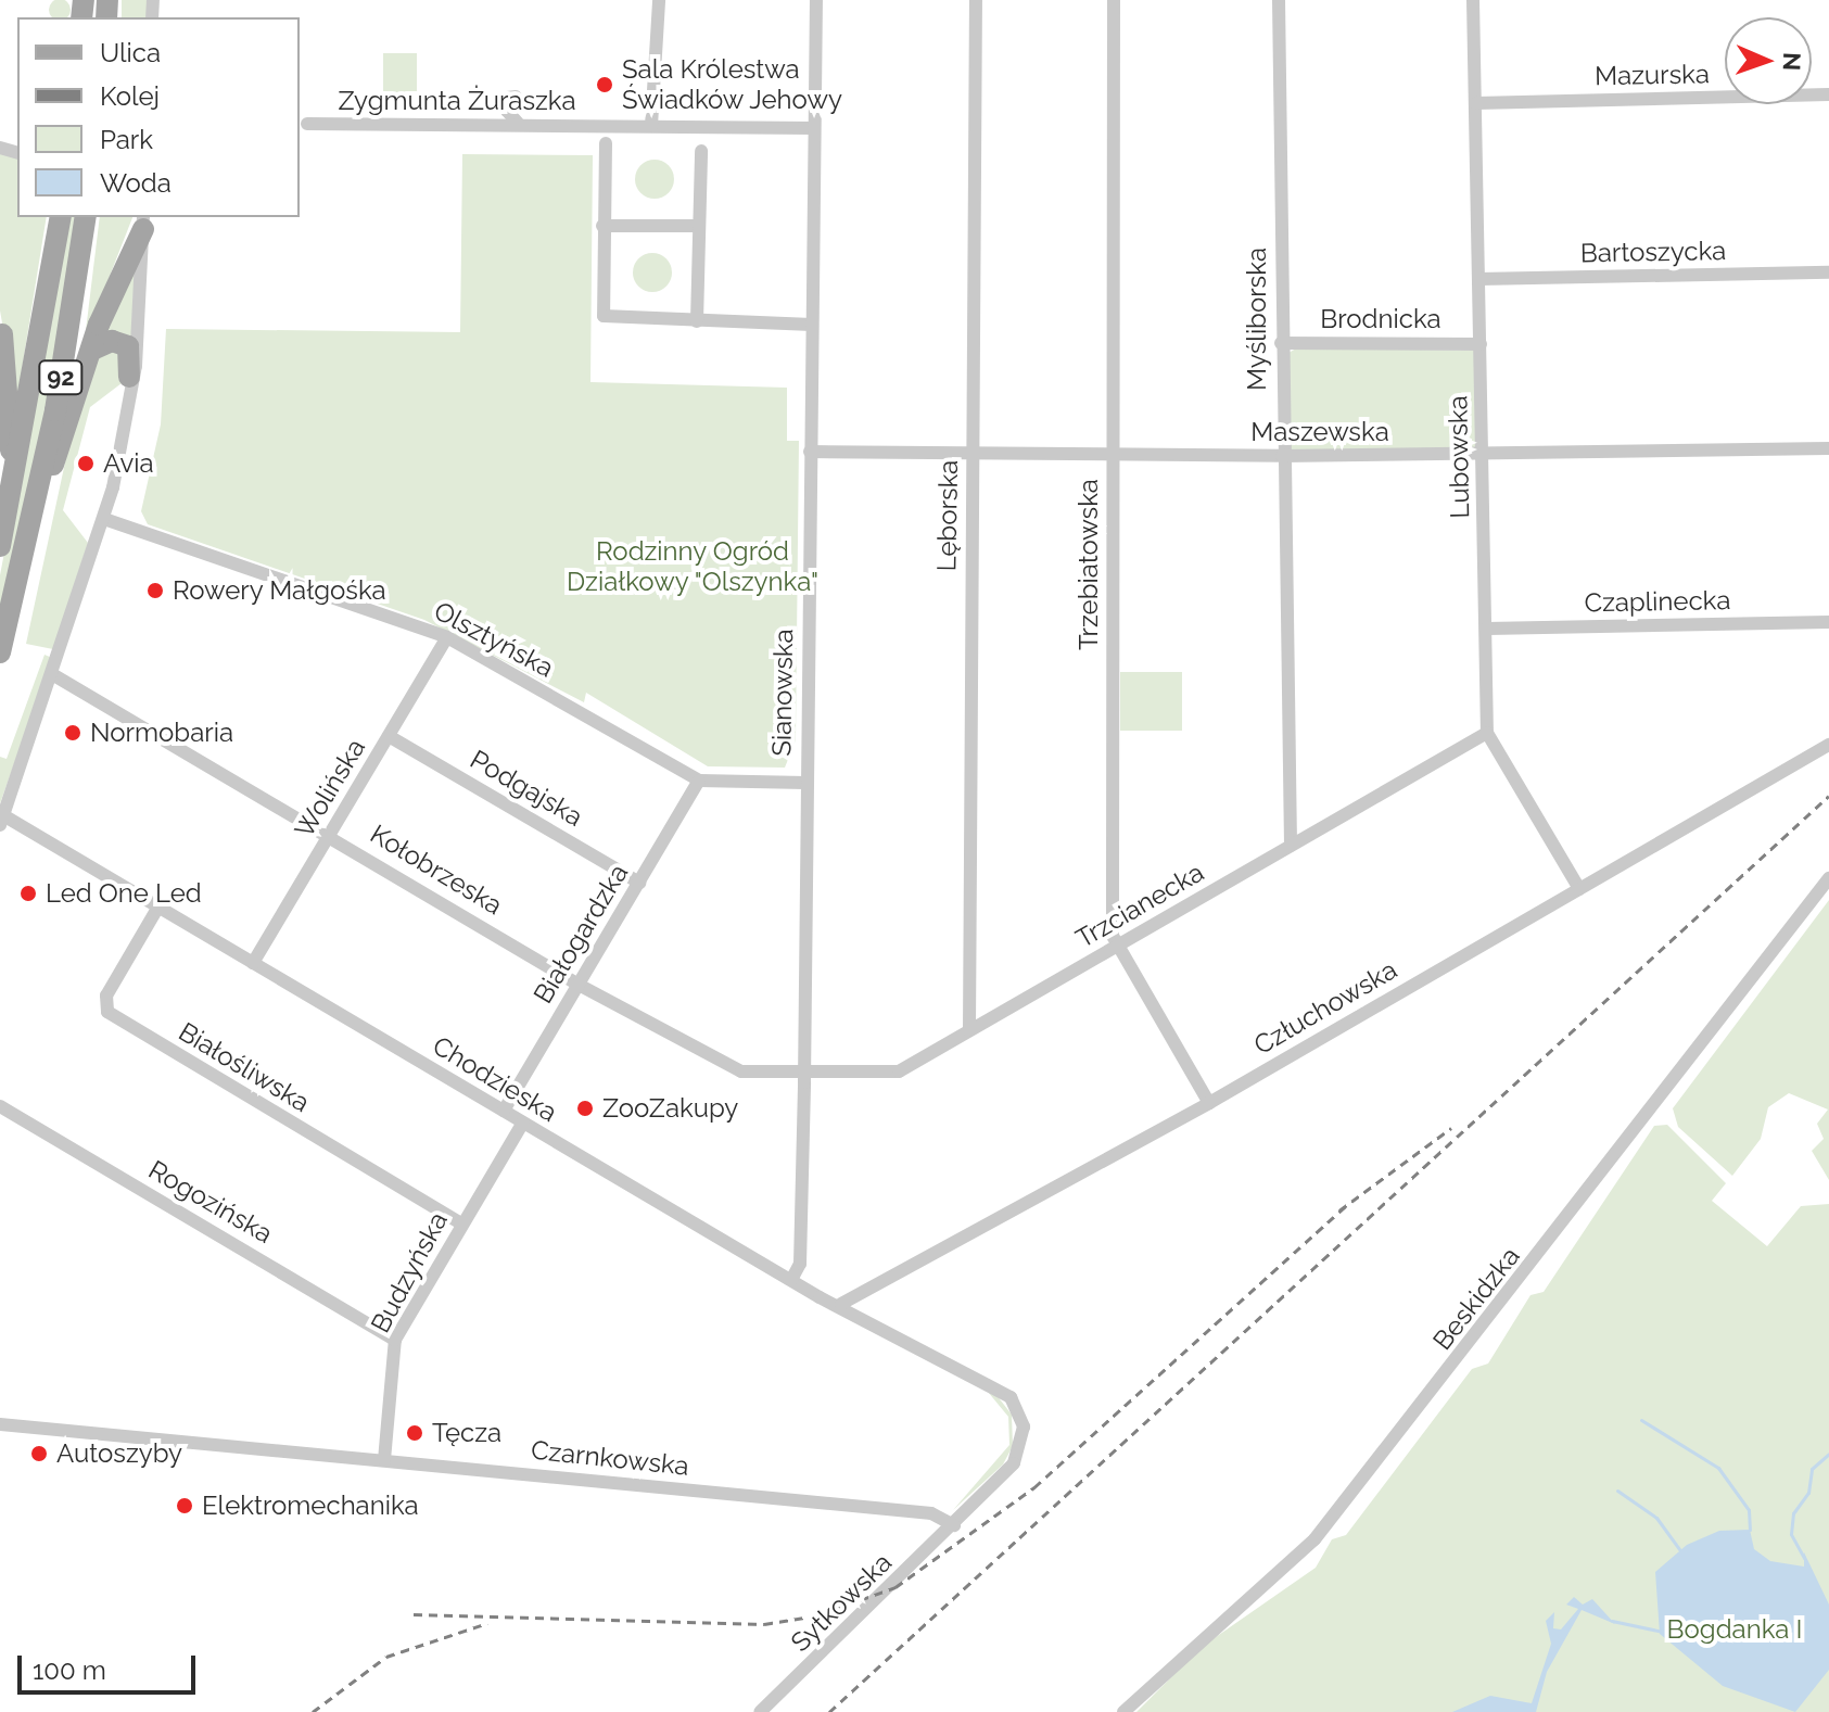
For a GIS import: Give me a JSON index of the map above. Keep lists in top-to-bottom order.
{
  "streets": {
    "main road": ["92"],
    "street": [
      "Mazurska",
      "Zygmunta Żuraszka",
      "Bartoszycka",
      "Myśliborska",
      "Brodnicka",
      "Maszewska",
      "Lubowska",
      "Lęborska",
      "Trzebiatowska",
      "Czaplinecka",
      "Olsztyńska",
      "Sianowska",
      "Wolińska",
      "Podgajska",
      "Kołobrzeska",
      "Trzcianecka",
      "Białogardzka",
      "Człuchowska",
      "Białośliwska",
      "Chodzieska",
      "Rogozińska",
      "Budzyńska",
      "Beskidzka",
      "Czarnkowska",
      "Sytkowska"
    ]
  },
  "crossings": [
    ["Mazurska", "Lubowska"],
    ["Zygmunta Żuraszka", "Sianowska"],
    ["Bartoszycka", "Lubowska"],
    ["Myśliborska", "Brodnicka"],
    ["Myśliborska", "Maszewska"],
    ["Myśliborska", "Trzcianecka"],
    ["Brodnicka", "Lubowska"],
    ["Maszewska", "Lubowska"],
    ["Maszewska", "Lęborska"],
    ["Maszewska", "Trzebiatowska"],
    ["Maszewska", "Sianowska"],
    ["Lubowska", "Czaplinecka"],
    ["Lubowska", "Trzcianecka"],
    ["Lęborska", "Trzcianecka"],
    ["Trzebiatowska", "Trzcianecka"],
    ["Trzebiatowska", "Człuchowska"],
    ["Olsztyńska", "Sianowska"],
    ["Olsztyńska", "Wolińska"],
    ["Olsztyńska", "Białogardzka"],
    ["Sianowska", "Kołobrzeska"],
    ["Sianowska", "Trzcianecka"],
    ["Sianowska", "Chodzieska"],
    ["Wolińska", "Podgajska"],
    ["Wolińska", "Kołobrzeska"],
    ["Wolińska", "Chodzieska"],
    ["Podgajska", "Białogardzka"],
    ["Kołobrzeska", "Trzcianecka"],
    ["Kołobrzeska", "Białogardzka"],
    ["Białogardzka", "Chodzieska"],
    ["Człuchowska", "Chodzieska"],
    ["Białośliwska", "Chodzieska"],
    ["Białośliwska", "Budzyńska"],
    ["Chodzieska", "Budzyńska"],
    ["Chodzieska", "Czarnkowska"],
    ["Chodzieska", "Sytkowska"],
    ["Rogozińska", "Budzyńska"],
    ["Budzyńska", "Czarnkowska"],
    ["Czarnkowska", "Sytkowska"]
  ],
  "parks": ["Rodzinny Ogród Działkowy \"Olszynka\"", "Bogdanka I"],
  "places": [
    "Sala Królestwa Świadków Jehowy",
    "Avia",
    "Rowery Małgośka",
    "Normobaria",
    "Led One Led",
    "ZooZakupy",
    "Tęcza",
    "Autoszyby",
    "Elektromechanika"
  ],
  "legend": [
    "Ulica",
    "Kolej",
    "Park",
    "Woda"
  ],
  "scale_bar": "100 m",
  "north": "right"
}
